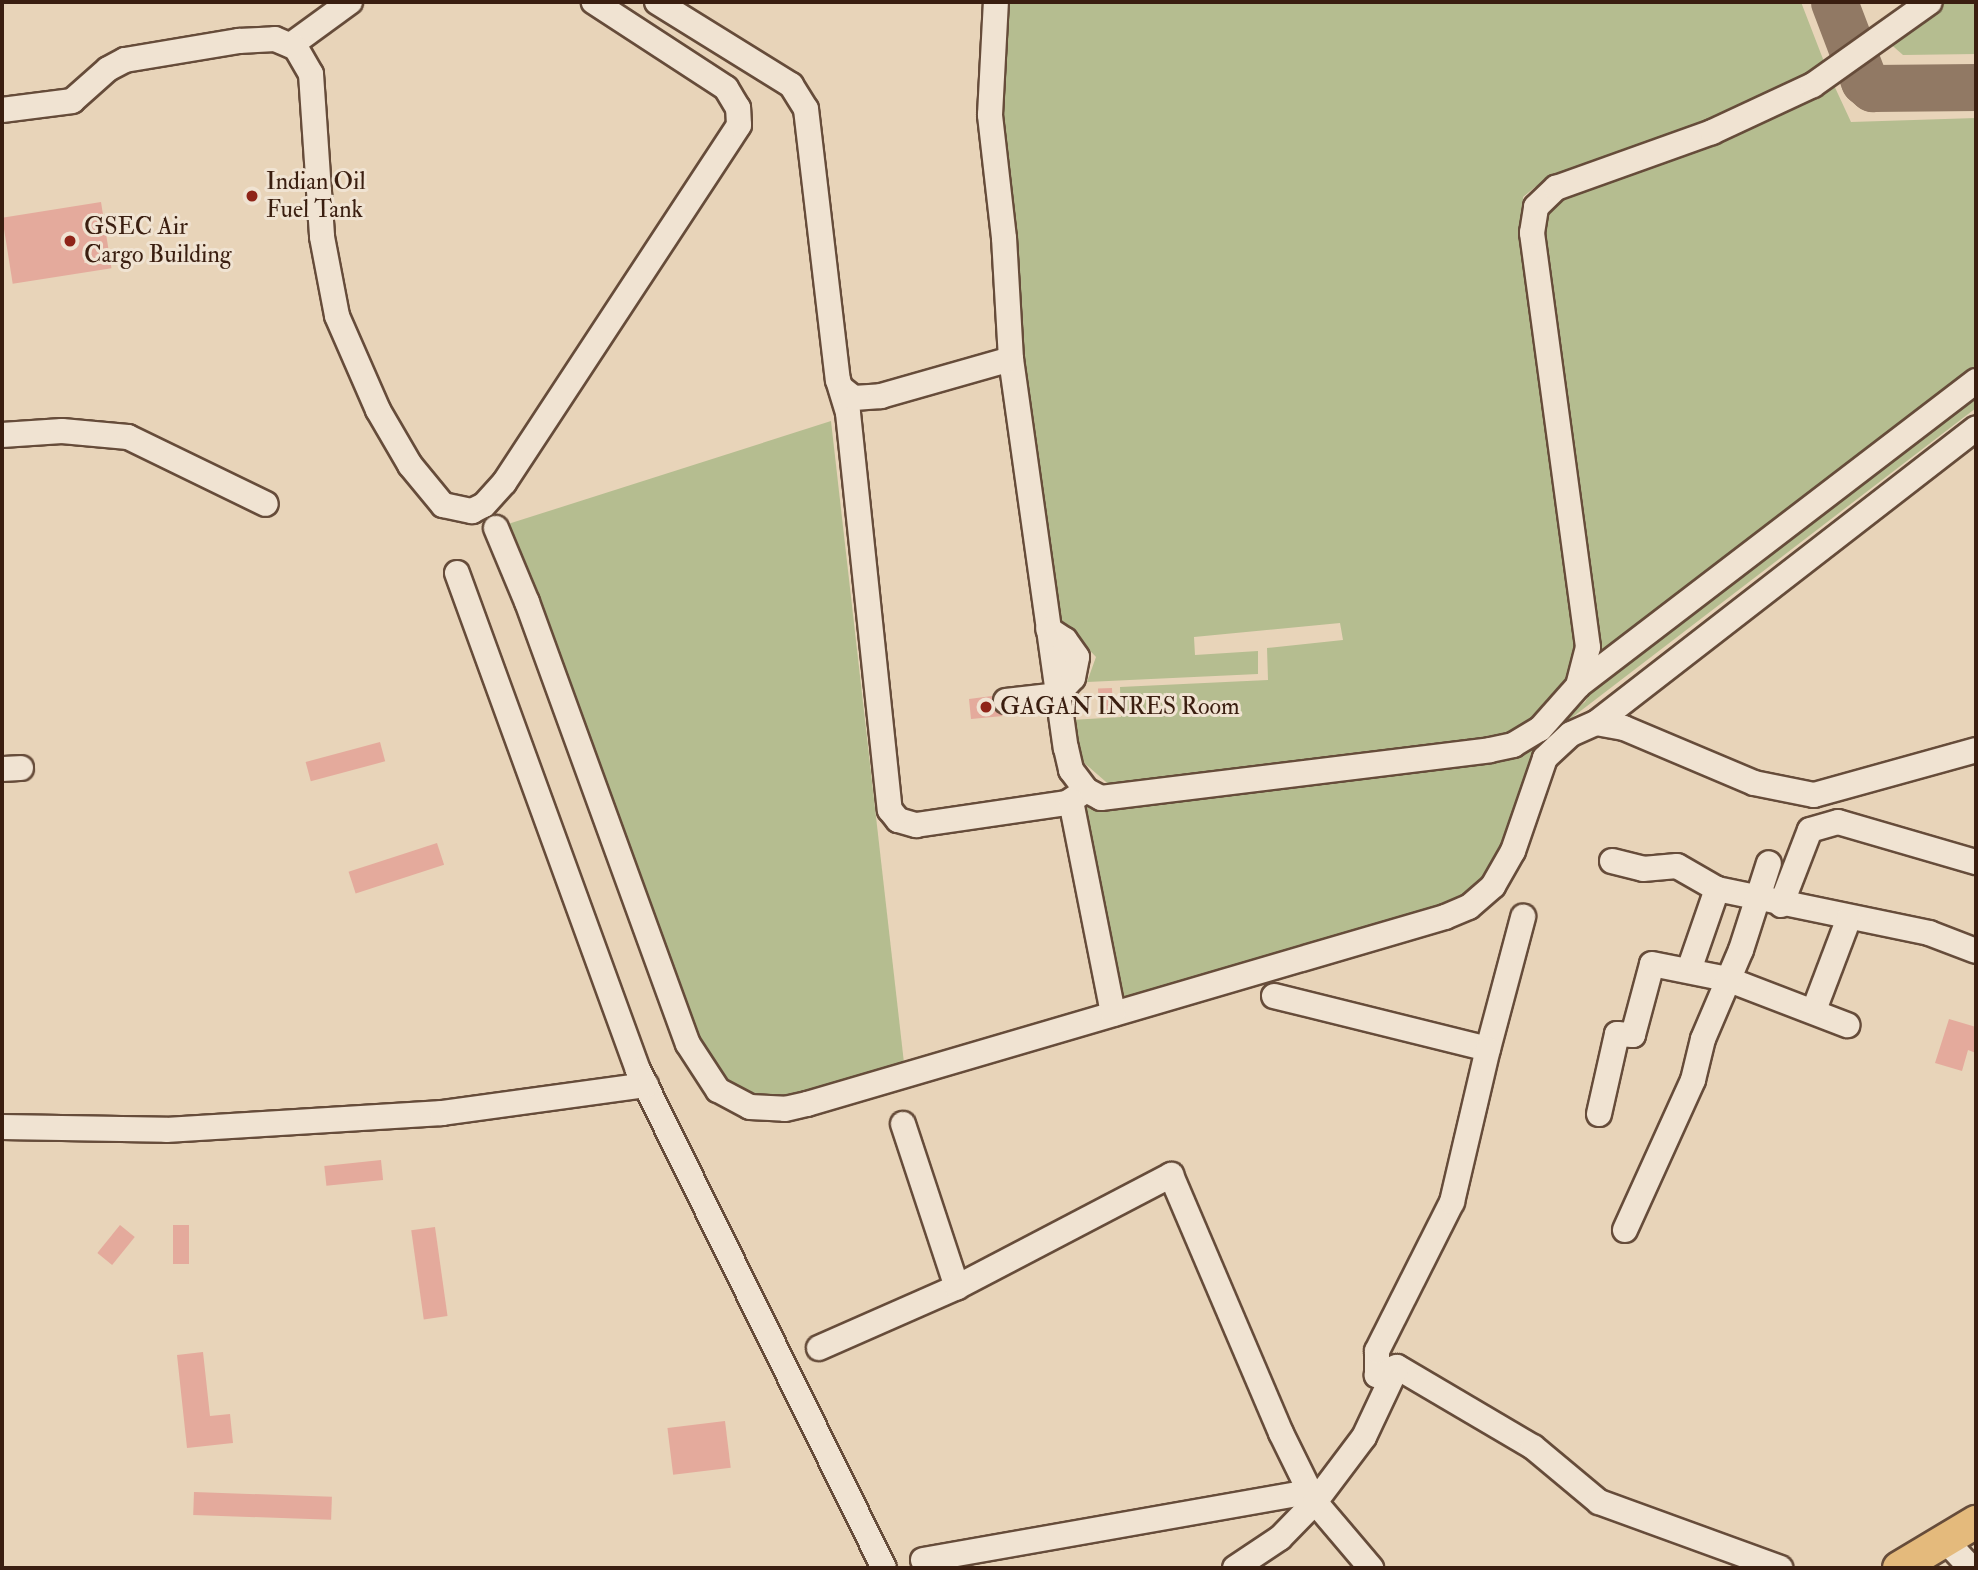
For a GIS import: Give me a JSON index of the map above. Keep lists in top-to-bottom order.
{
  "places": ["Indian Oil Fuel Tank", "GSEC Air Cargo Building", "GAGAN INRES Room"]
}
